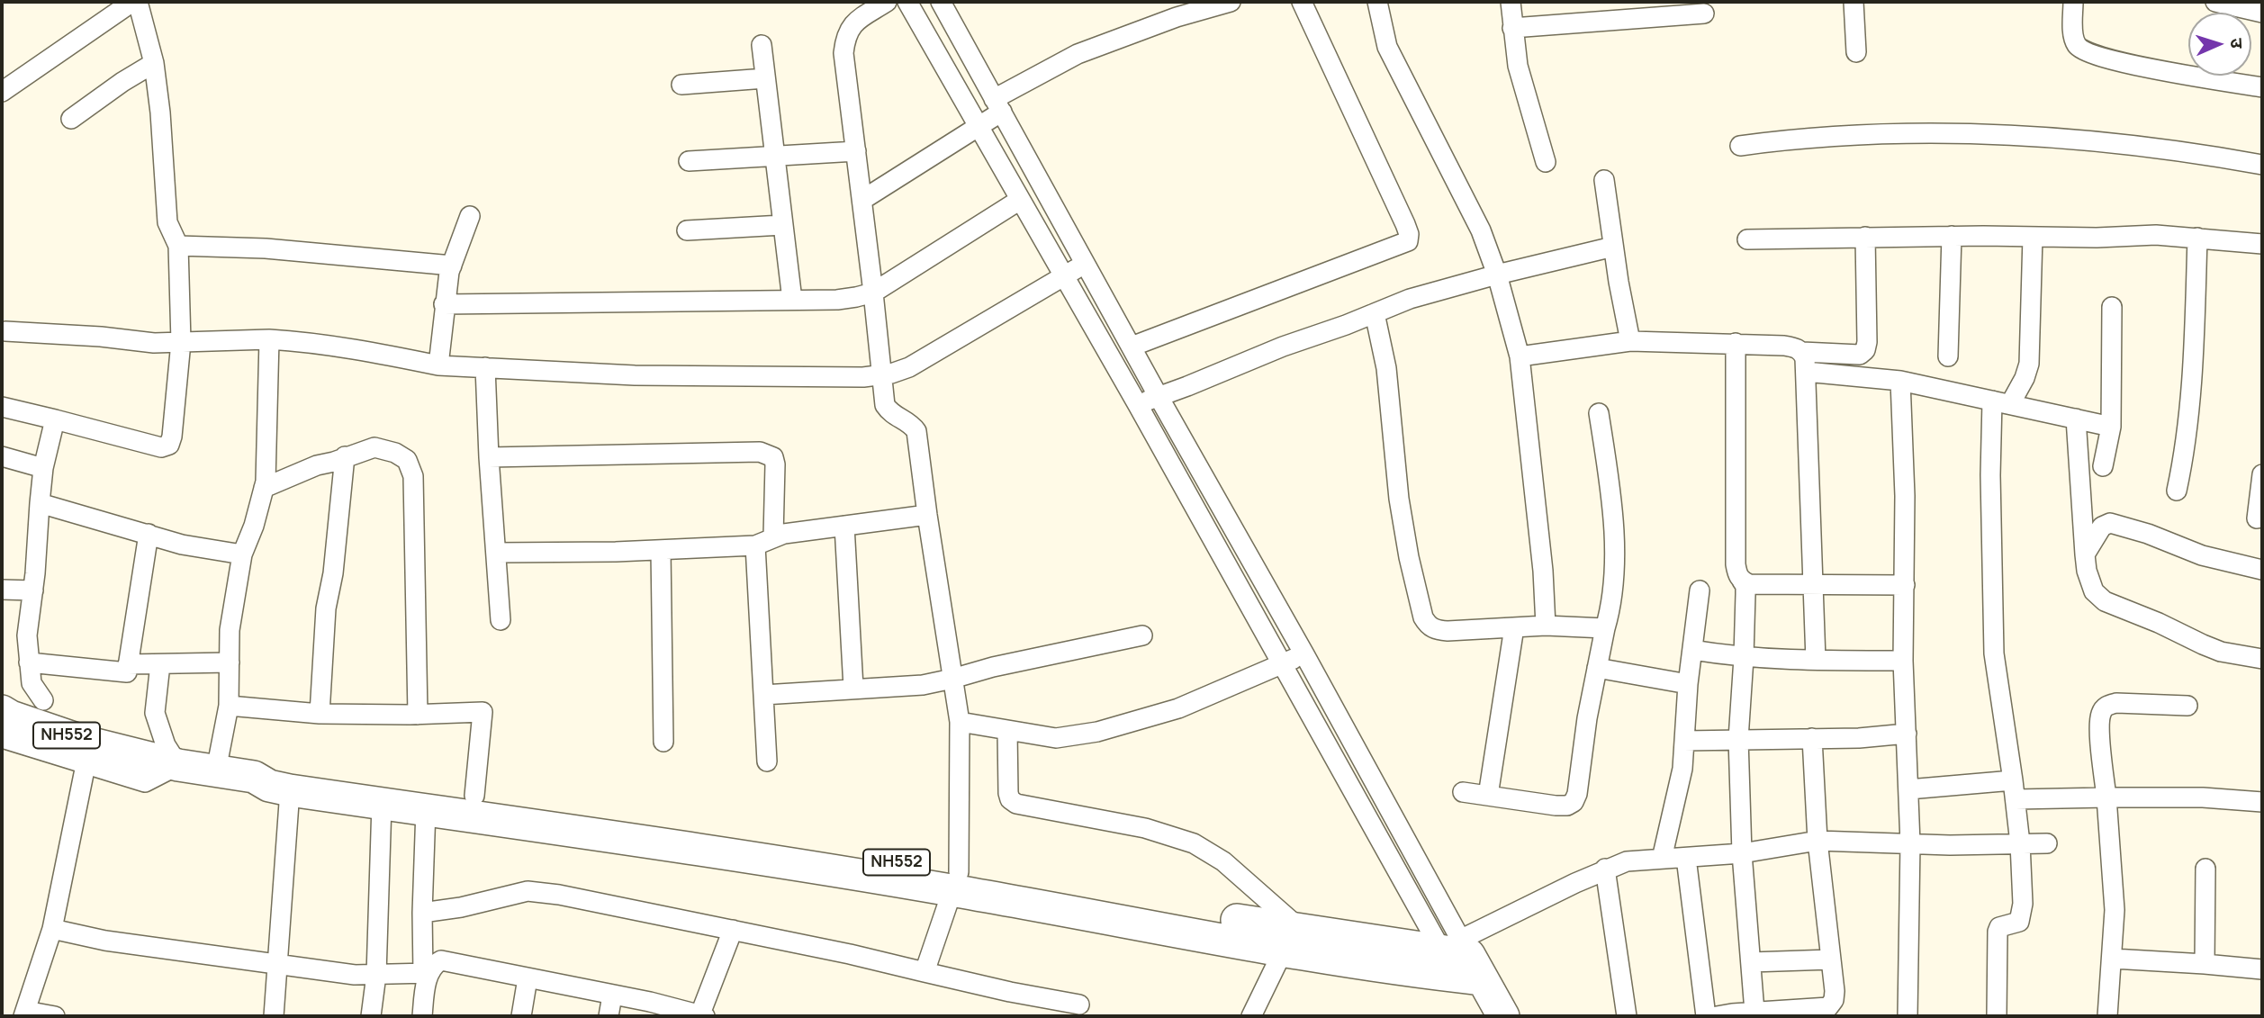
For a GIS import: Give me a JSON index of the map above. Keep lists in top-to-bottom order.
{
  "streets": {
    "highway": ["NH552"]
  },
  "north": "right"
}
